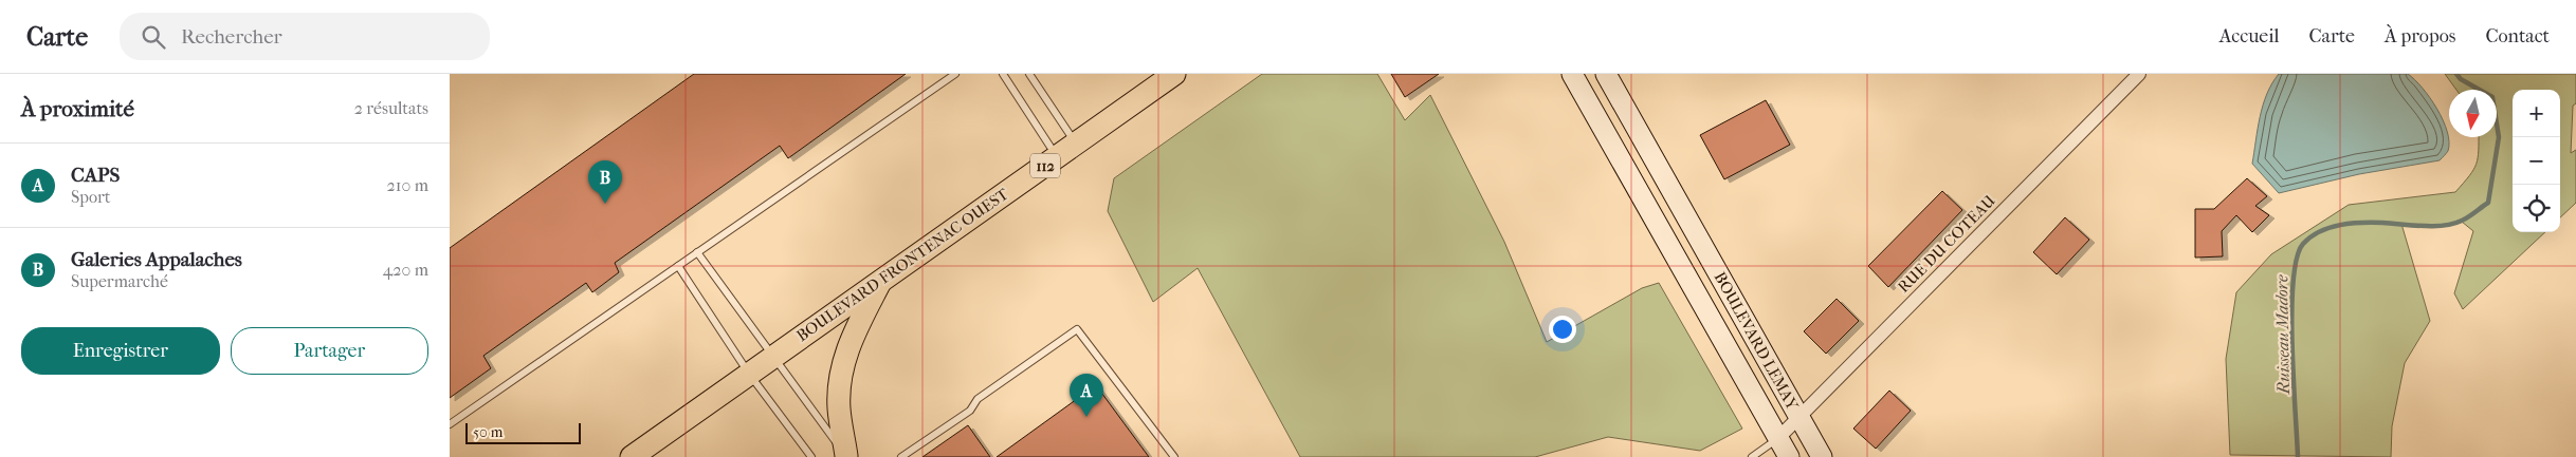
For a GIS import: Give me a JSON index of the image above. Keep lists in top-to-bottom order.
{
  "streets": {
    "main road": ["112", "BOULEVARD FRONTENAC OUEST"],
    "street": ["RUE DU COTEAU", "BOULEVARD LEMAY"]
  },
  "crossings": [
    ["RUE DU COTEAU", "BOULEVARD LEMAY"]
  ],
  "water": ["Ruisseau Madore"],
  "scale_bar": "50 m",
  "north": "bottom",
  "page": {
    "header": "Carte",
    "search": "Rechercher",
    "nav": [
      "Accueil",
      "Carte",
      "À propos",
      "Contact"
    ],
    "heading": ["À proximité", "2 résultats"],
    "map_buttons": ["+", "−"],
    "list": [
      {
        "mark": "A",
        "name": "CAPS",
        "note": "Sport",
        "value": "210 m"
      },
      {
        "mark": "B",
        "name": "Galeries Appalaches",
        "note": "Supermarché",
        "value": "420 m"
      }
    ],
    "pins": ["B", "A"],
    "buttons": ["Enregistrer", "Partager"],
    "scale": "50 m"
  }
}
